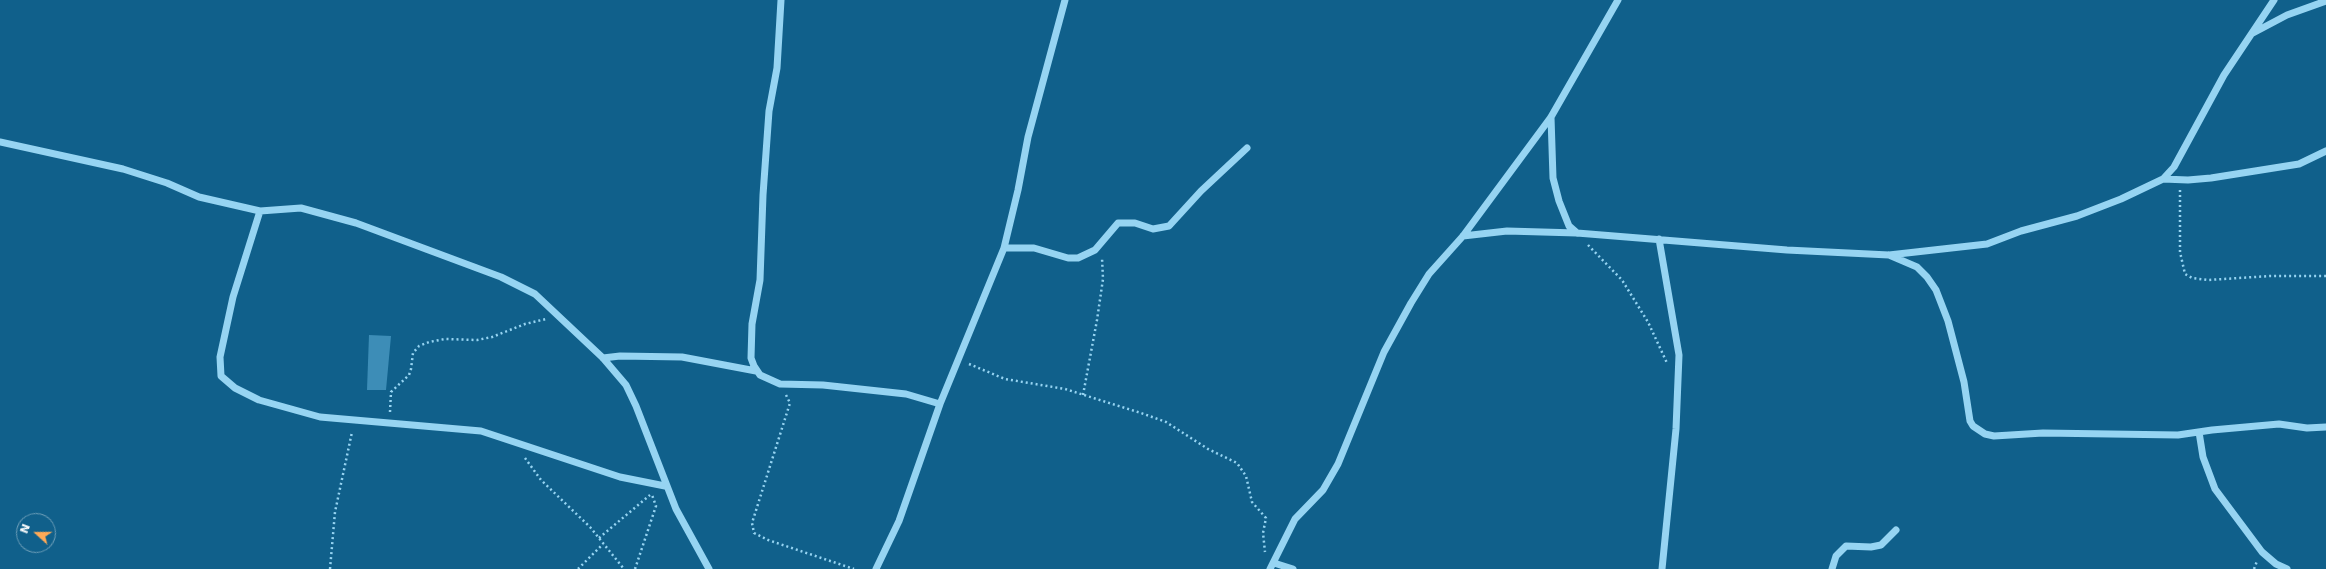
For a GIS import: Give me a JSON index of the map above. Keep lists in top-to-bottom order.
{
  "north": "left"
}
